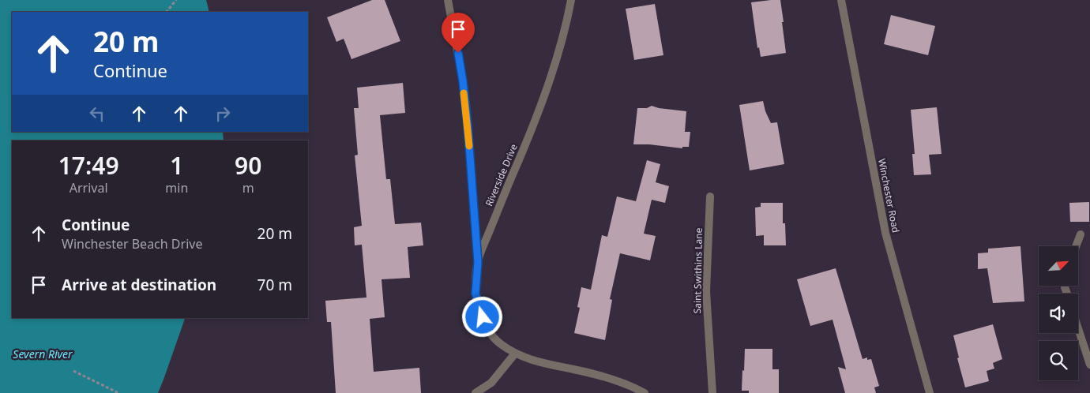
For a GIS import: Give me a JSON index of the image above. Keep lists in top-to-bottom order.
{
  "streets": {
    "street": ["Riverside Drive", "Winchester Road", "Saint Swithins Lane"]
  },
  "water": ["Severn River"],
  "north": "top right",
  "page": {
    "turn": ["20 m", "Continue"],
    "eta": [
      "17:49",
      "Arrival",
      "1",
      "min",
      "90",
      "m"
    ],
    "list": [
      {
        "name": "Continue",
        "note": "Winchester Beach Drive",
        "value": "20 m"
      },
      {
        "name": "Arrive at destination",
        "value": "70 m"
      }
    ]
  }
}
